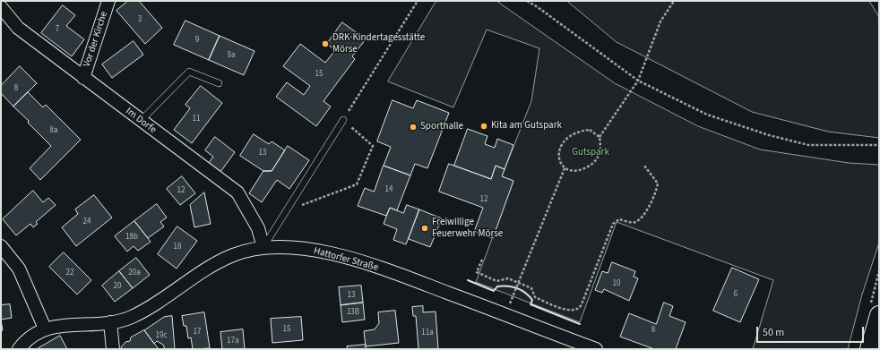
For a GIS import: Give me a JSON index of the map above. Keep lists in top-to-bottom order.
{
  "streets": {
    "street": ["Vor der Kirche", "Im Dorfe", "Hattorfer Straße"]
  },
  "crossings": [
    ["Vor der Kirche", "Im Dorfe"],
    ["Im Dorfe", "Hattorfer Straße"]
  ],
  "parks": ["Gutspark"],
  "places": [
    "DRK-Kindertagesstätte Mörse",
    "Kita am Gutspark",
    "Sporthalle",
    "Freiwillige Feuerwehr Mörse"
  ],
  "house_numbers": [
    "3",
    "7",
    "9",
    "9a",
    "15",
    "8",
    "11",
    "8a",
    "13",
    "14",
    "12",
    "12",
    "24",
    "18b",
    "18",
    "22",
    "20a",
    "10",
    "20",
    "6",
    "13",
    "13B",
    "15",
    "8",
    "17",
    "11a",
    "19c",
    "17a"
  ],
  "scale_bar": "50 m"
}
